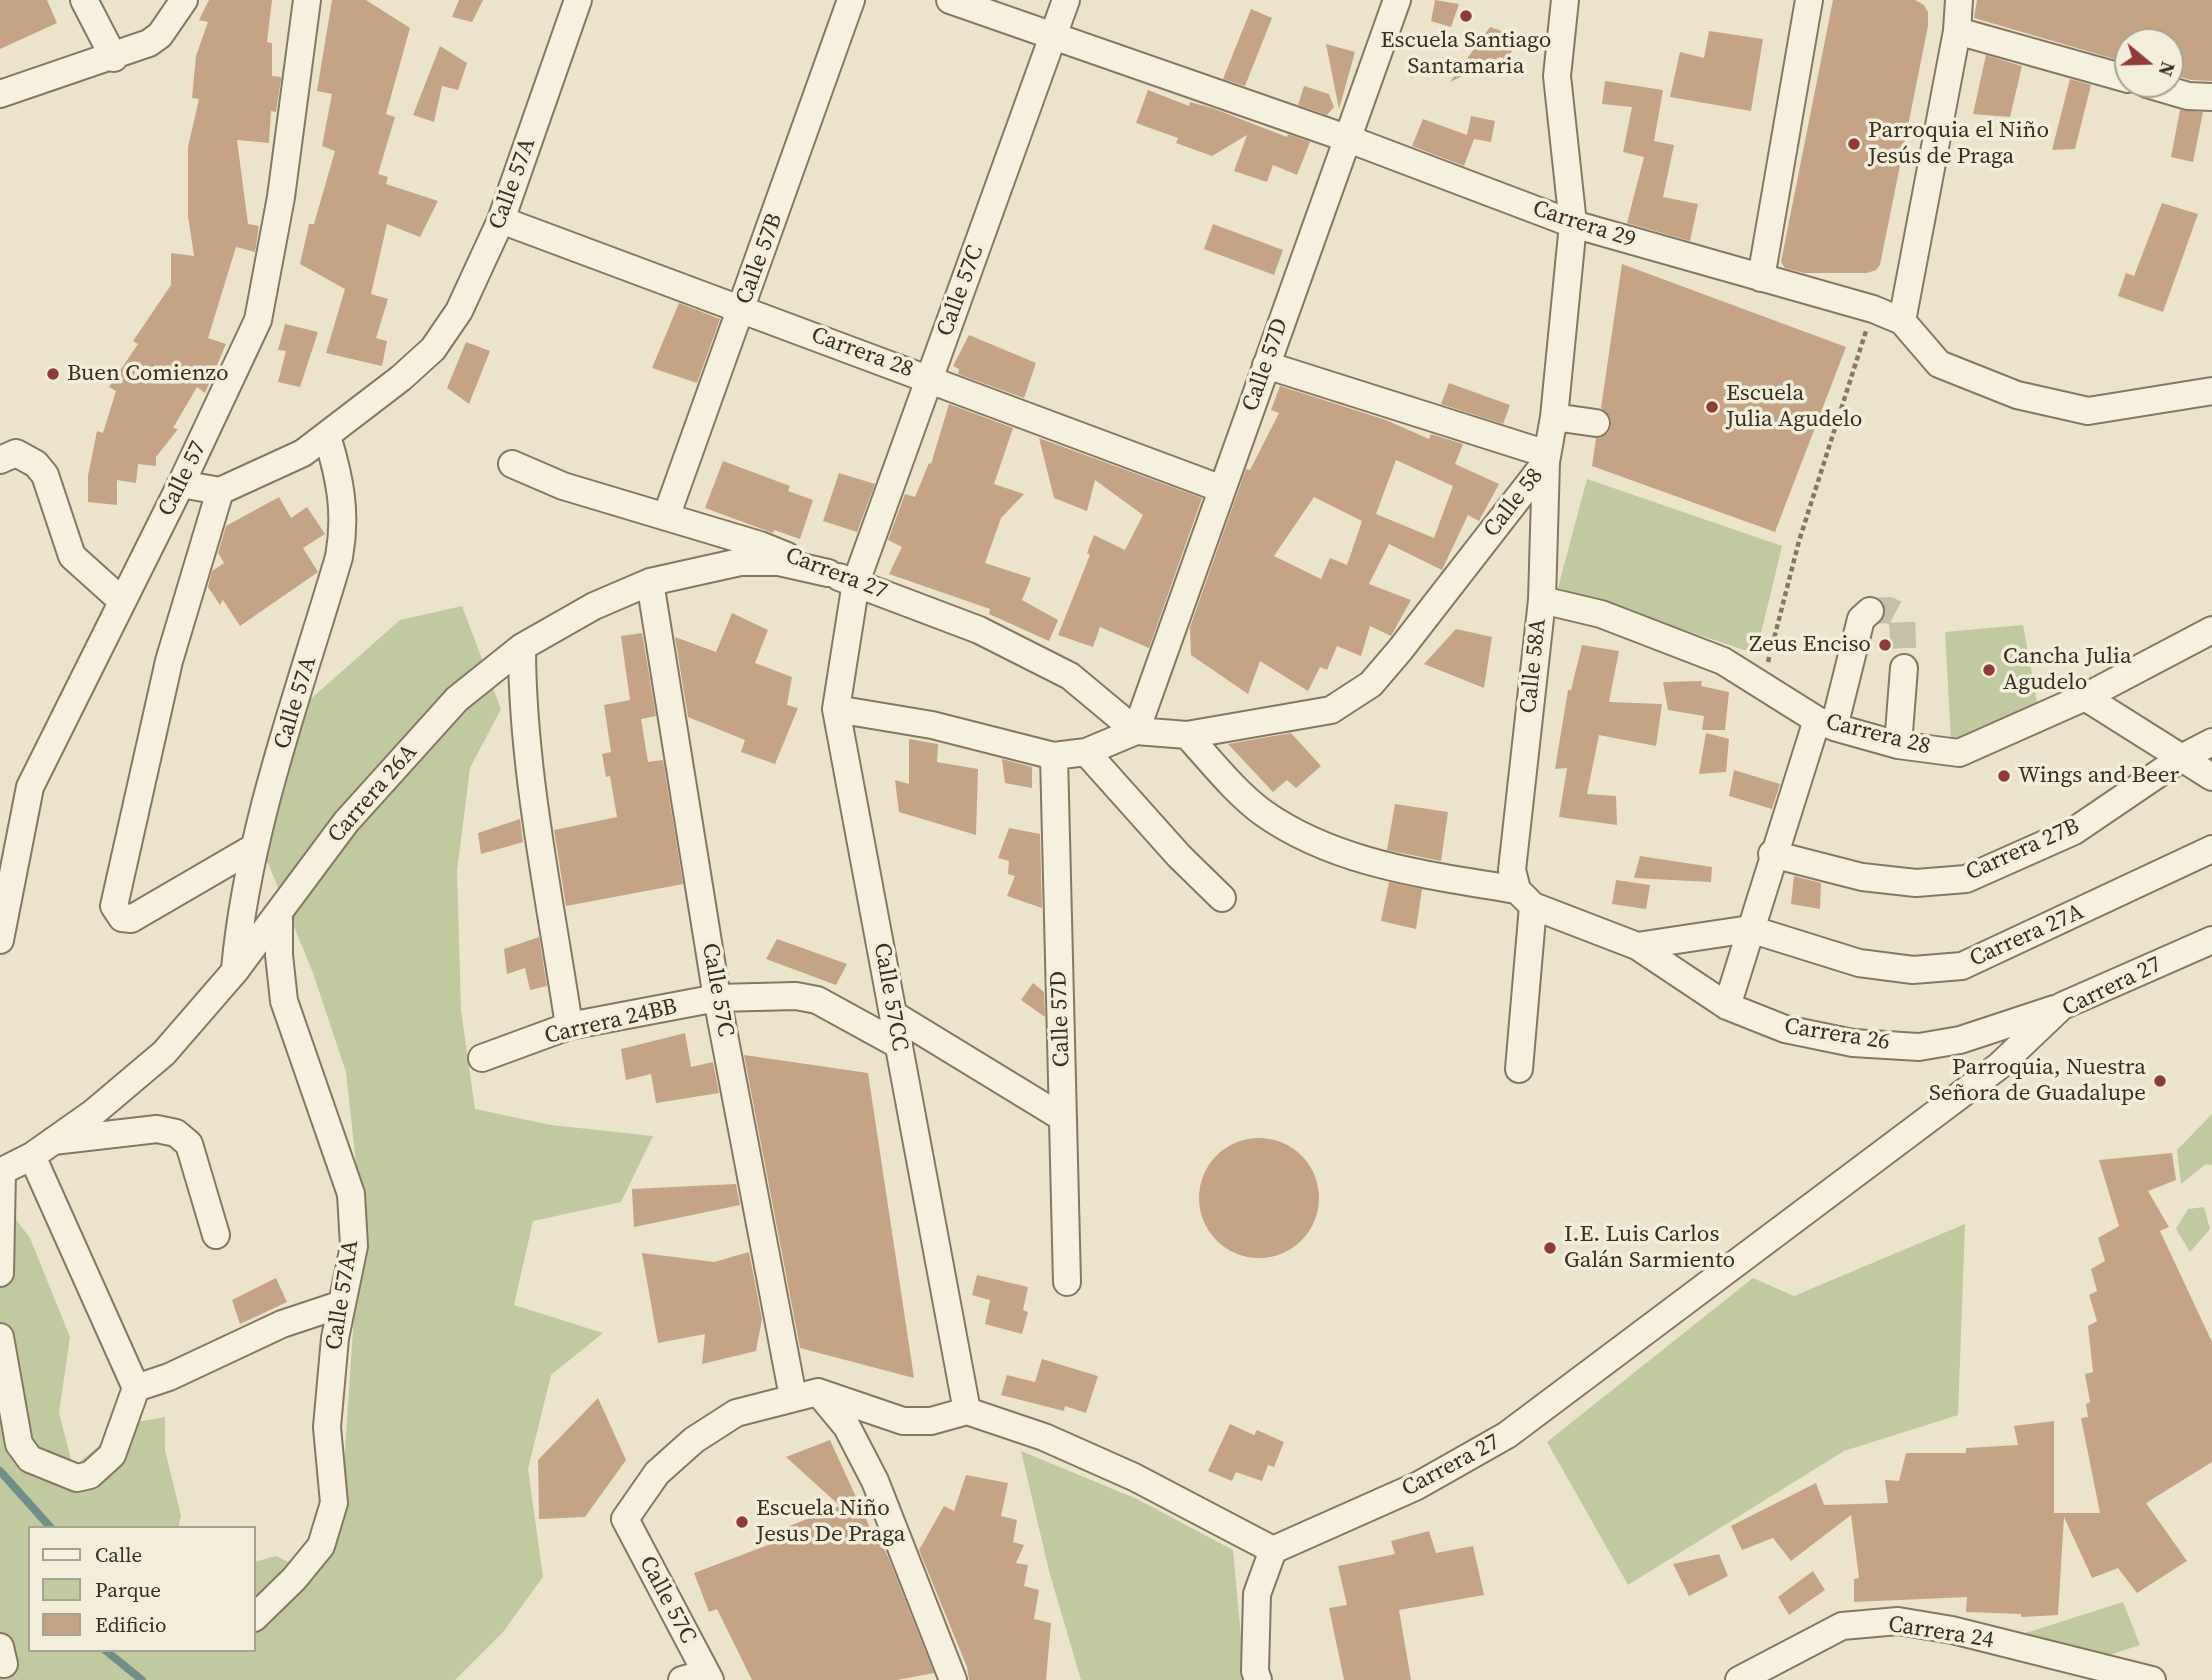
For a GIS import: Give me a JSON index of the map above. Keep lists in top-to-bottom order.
{
  "streets": {
    "street": [
      "Calle 57A",
      "Carrera 29",
      "Calle 57B",
      "Calle 57C",
      "Carrera 28",
      "Calle 57D",
      "Calle 57",
      "Calle 58",
      "Carrera 27",
      "Calle 58A",
      "Carrera 26A",
      "Carrera 27B",
      "Carrera 27A",
      "Calle 57CC",
      "Carrera 24BB",
      "Carrera 26",
      "Calle 57AA",
      "Carrera 24"
    ]
  },
  "crossings": [
    ["Calle 57A", "Carrera 28"],
    ["Calle 57A", "Calle 57"],
    ["Calle 57A", "Carrera 26A"],
    ["Carrera 29", "Calle 57C"],
    ["Carrera 29", "Calle 57D"],
    ["Carrera 29", "Calle 58"],
    ["Calle 57B", "Carrera 28"],
    ["Calle 57B", "Carrera 27"],
    ["Calle 57C", "Carrera 28"],
    ["Calle 57C", "Carrera 27"],
    ["Calle 57C", "Carrera 26A"],
    ["Calle 57C", "Calle 57CC"],
    ["Calle 57C", "Carrera 24BB"],
    ["Carrera 28", "Calle 57D"],
    ["Carrera 28", "Calle 58A"],
    ["Calle 57D", "Calle 58"],
    ["Calle 57D", "Carrera 27"],
    ["Calle 58", "Carrera 27"],
    ["Calle 58", "Calle 58A"],
    ["Calle 58", "Carrera 26"],
    ["Carrera 27", "Carrera 26A"],
    ["Carrera 27", "Calle 57CC"],
    ["Carrera 27", "Carrera 26"],
    ["Calle 58A", "Carrera 26"],
    ["Carrera 26A", "Calle 57AA"],
    ["Calle 57CC", "Carrera 24BB"]
  ],
  "places": [
    "Escuela Santiago Santamaria",
    "Parroquia el Niño Jesús de Praga",
    "Buen Comienzo",
    "Escuela Julia Agudelo",
    "Zeus Enciso",
    "Cancha Julia Agudelo",
    "Wings and Beer",
    "Parroquia, Nuestra Señora de Guadalupe",
    "I.E. Luis Carlos Galán Sarmiento",
    "Escuela Niño Jesus De Praga"
  ],
  "legend": ["Calle", "Parque", "Edificio"],
  "north": "right"
}
